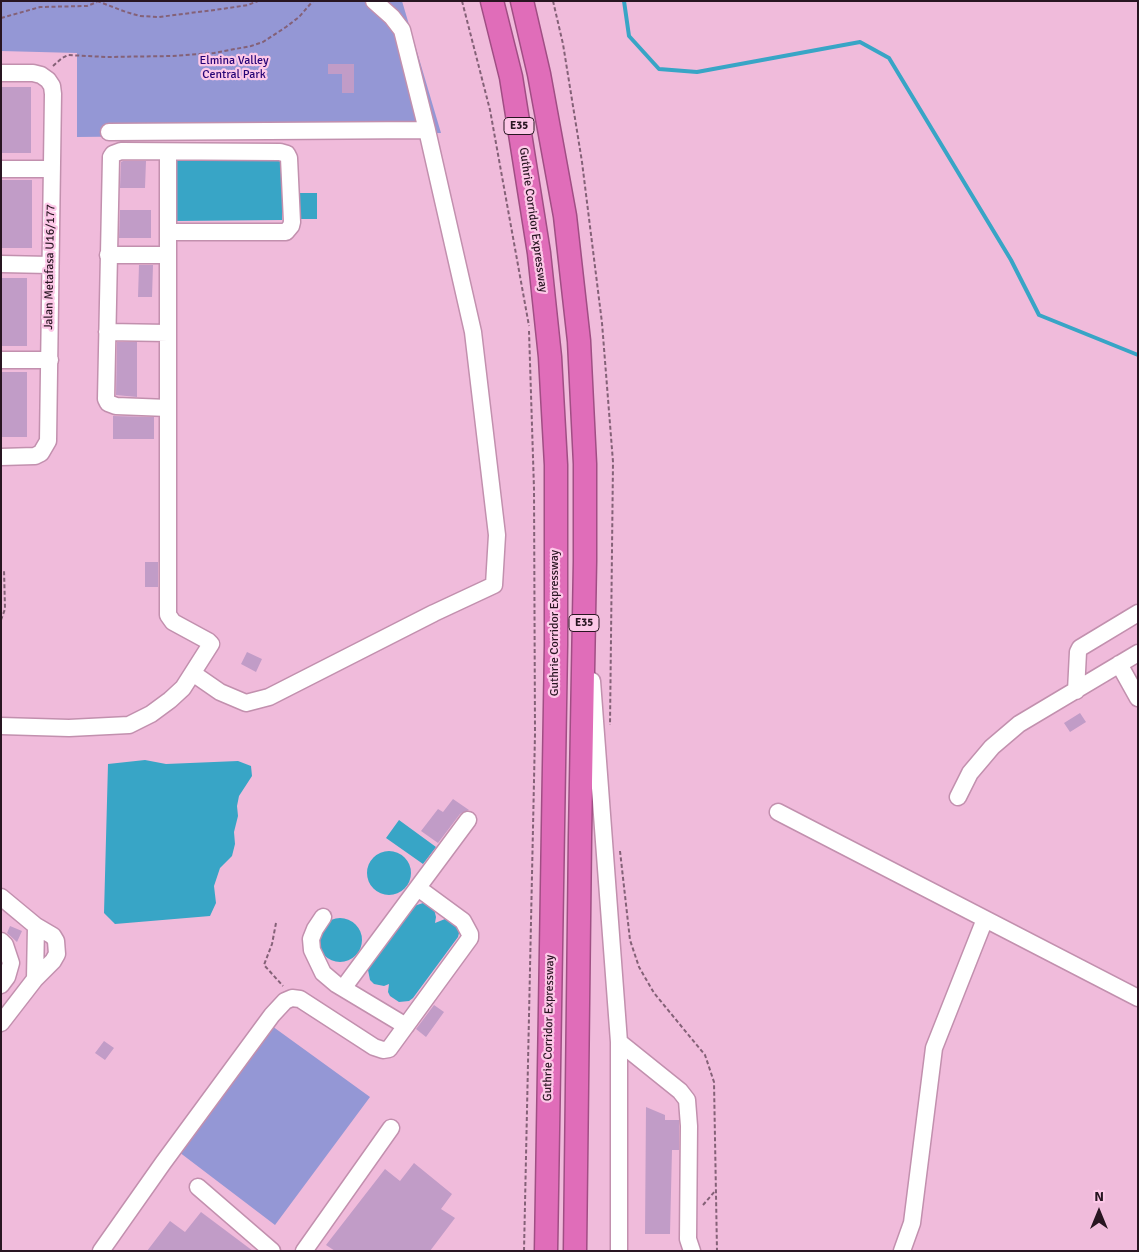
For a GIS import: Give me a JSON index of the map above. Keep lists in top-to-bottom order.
{
  "streets": {
    "highway": ["E35", "Guthrie Corridor Expressway"],
    "street": ["Jalan Metafasa U16/177"]
  },
  "parks": ["Elmina Valley Central Park"],
  "north": "top"
}
